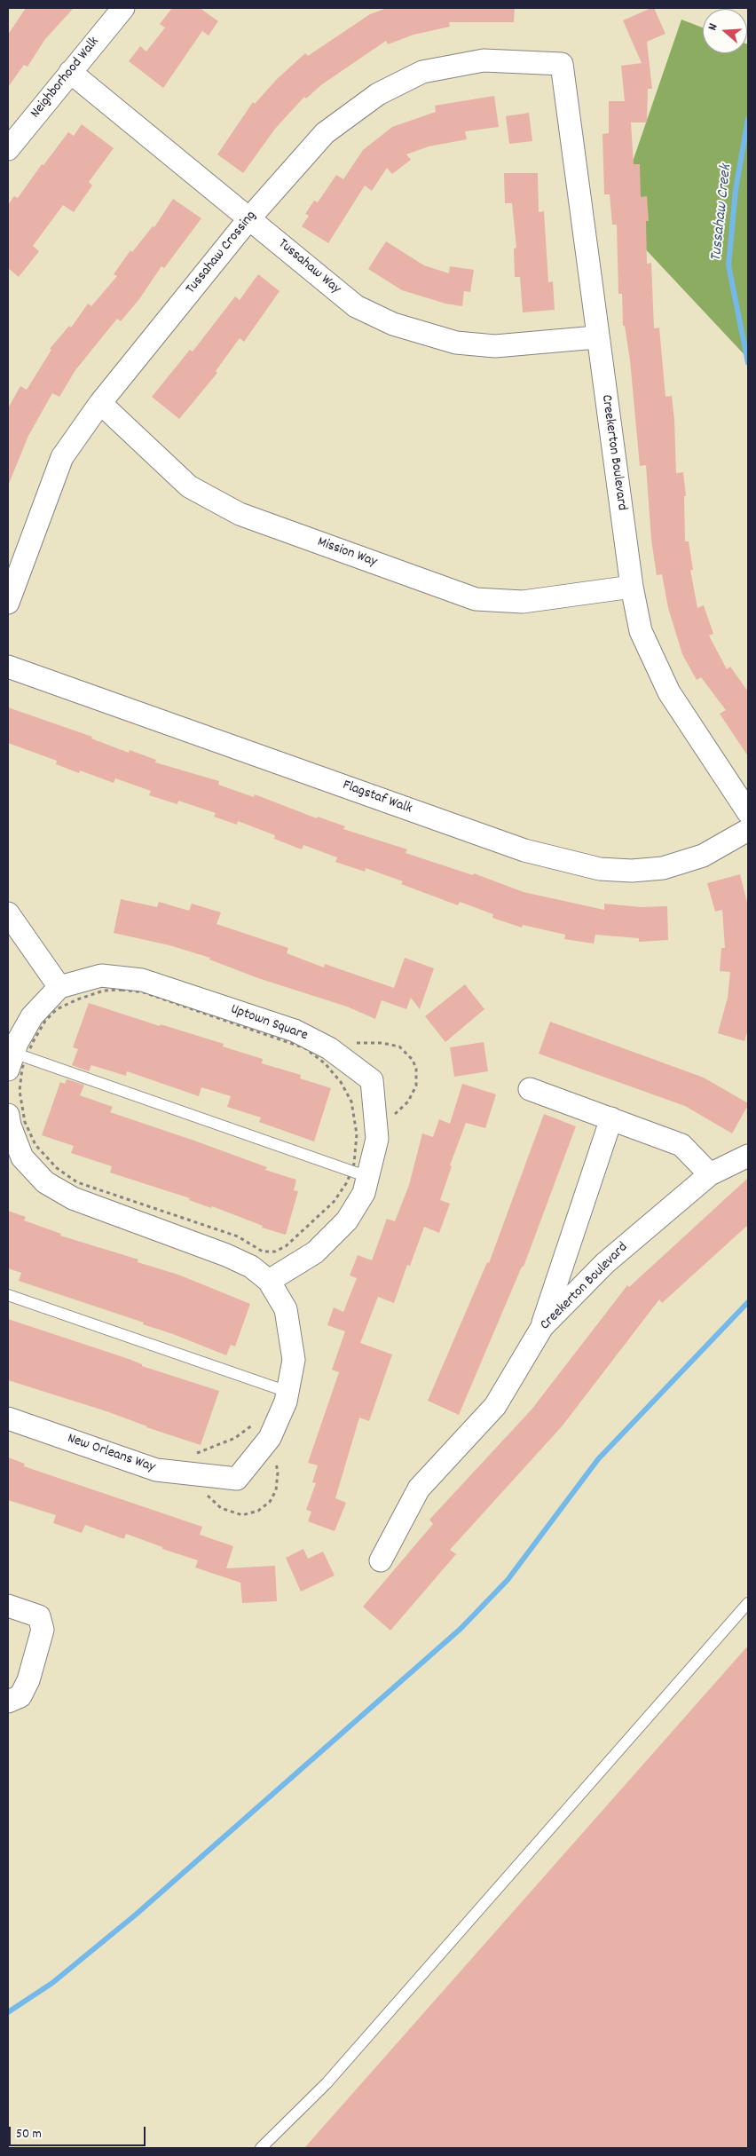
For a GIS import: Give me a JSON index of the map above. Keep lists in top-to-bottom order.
{
  "streets": {
    "street": [
      "Neighborhood Walk",
      "Tussahaw Crossing",
      "Tussahaw Way",
      "Creekerton Boulevard",
      "Mission Way",
      "Flagstaf Walk",
      "Uptown Square",
      "New Orleans Way"
    ]
  },
  "crossings": [
    ["Neighborhood Walk", "Tussahaw Way"],
    ["Tussahaw Crossing", "Tussahaw Way"],
    ["Tussahaw Crossing", "Creekerton Boulevard"],
    ["Tussahaw Crossing", "Mission Way"],
    ["Tussahaw Way", "Creekerton Boulevard"],
    ["Creekerton Boulevard", "Mission Way"],
    ["Uptown Square", "New Orleans Way"]
  ],
  "water": ["Tussahaw Creek"],
  "scale_bar": "50 m",
  "north": "left"
}
